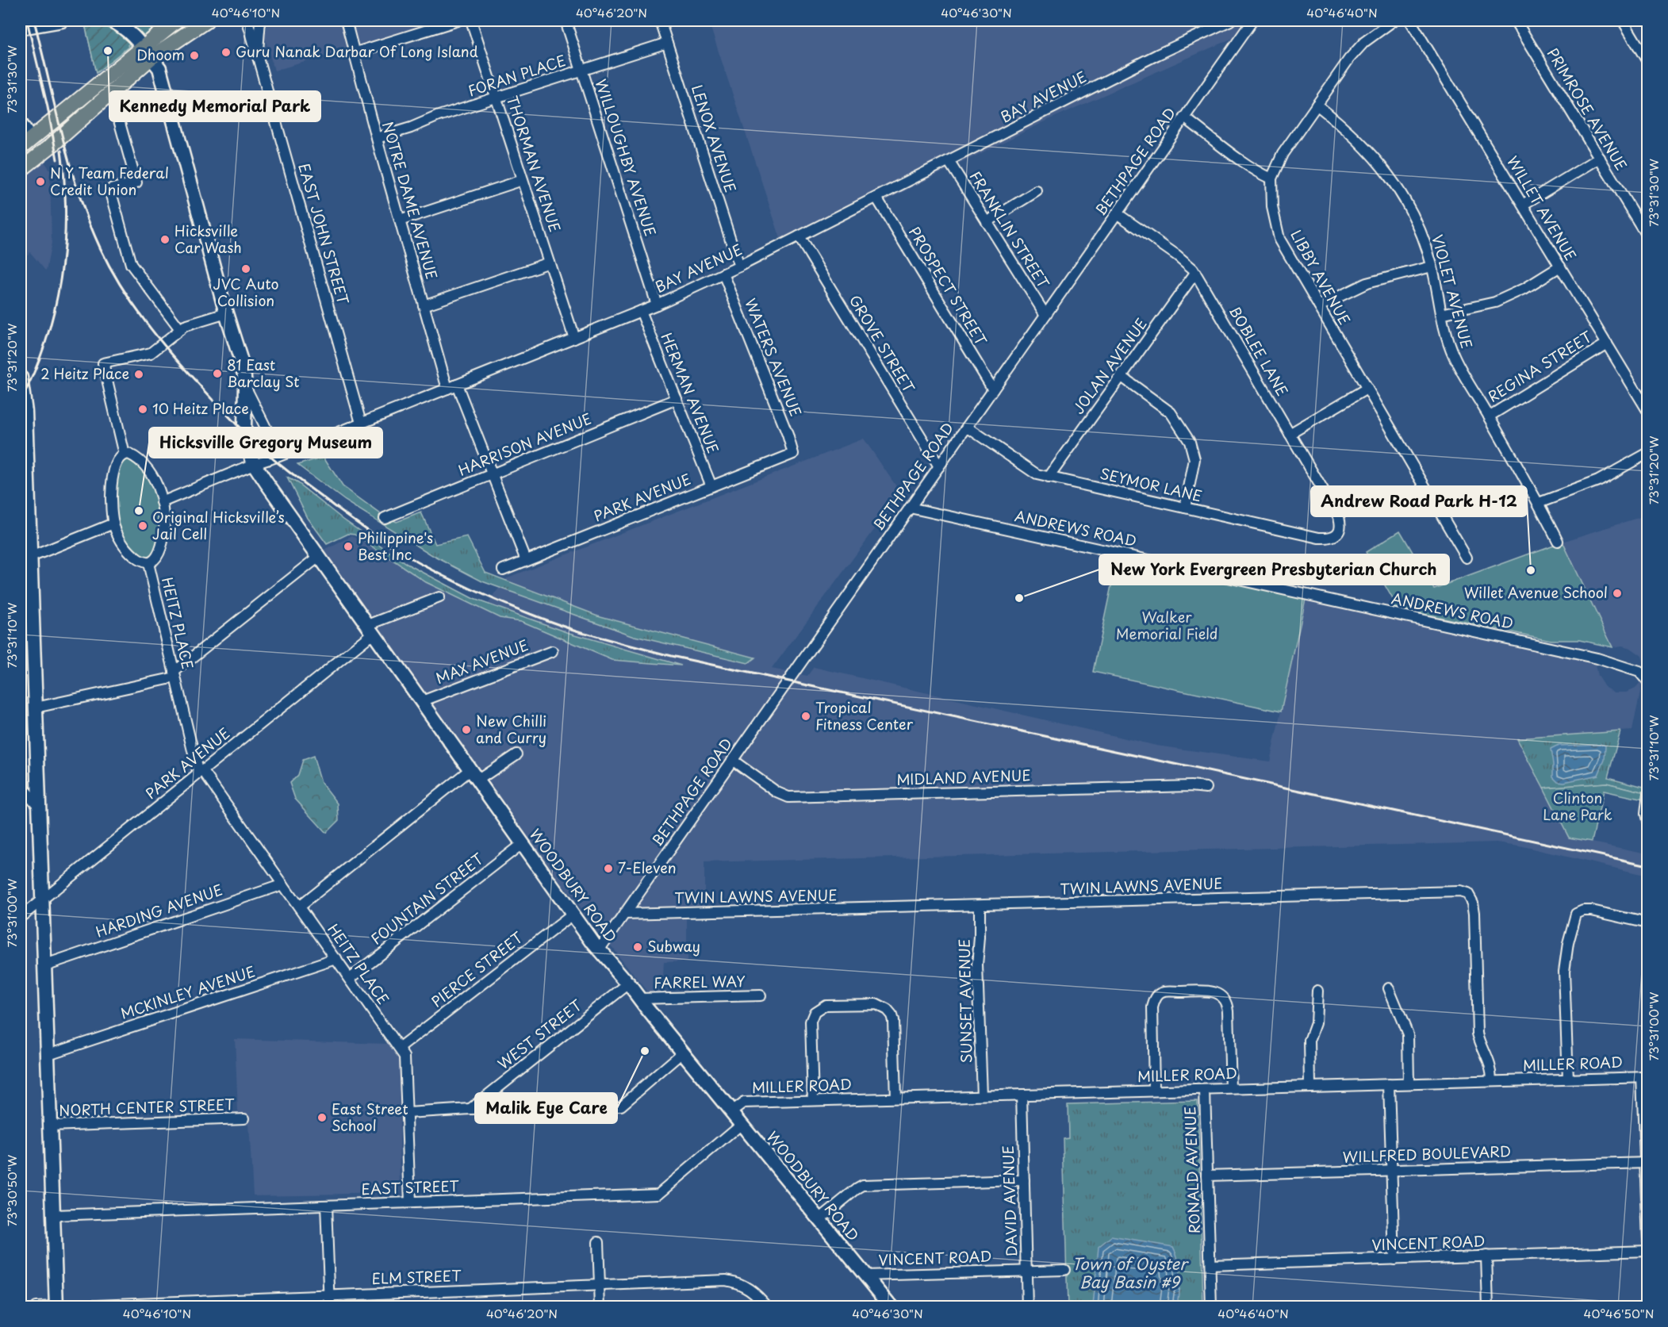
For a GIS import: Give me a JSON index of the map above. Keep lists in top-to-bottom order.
{
  "streets": {
    "main road": ["WOODBURY ROAD"],
    "street": [
      "FORAN PLACE",
      "BAY AVENUE",
      "PRIMROSE AVENUE",
      "LENOX AVENUE",
      "WILLOUGHBY AVENUE",
      "BETHPAGE ROAD",
      "THORMAN AVENUE",
      "NOTRE DAME AVENUE",
      "WILLET AVENUE",
      "FRANKLIN STREET",
      "EAST JOHN STREET",
      "LIBBY AVENUE",
      "PROSPECT STREET",
      "VIOLET AVENUE",
      "GROVE STREET",
      "BOBLEE LANE",
      "WATERS AVENUE",
      "JOLAN AVENUE",
      "REGINA STREET",
      "HERMAN AVENUE",
      "HARRISON AVENUE",
      "SEYMOR LANE",
      "PARK AVENUE",
      "ANDREWS ROAD",
      "HEITZ PLACE",
      "MAX AVENUE",
      "MIDLAND AVENUE",
      "TWIN LAWNS AVENUE",
      "FOUNTAIN STREET",
      "HARDING AVENUE",
      "PIERCE STREET",
      "FARREL WAY",
      "MCKINLEY AVENUE",
      "SUNSET AVENUE",
      "WEST STREET",
      "MILLER ROAD",
      "NORTH CENTER STREET",
      "WILLFRED BOULEVARD",
      "RONALD AVENUE",
      "EAST STREET",
      "DAVID AVENUE",
      "VINCENT ROAD",
      "ELM STREET"
    ]
  },
  "crossings": [
    ["FORAN PLACE", "LENOX AVENUE"],
    ["FORAN PLACE", "WILLOUGHBY AVENUE"],
    ["FORAN PLACE", "THORMAN AVENUE"],
    ["FORAN PLACE", "NOTRE DAME AVENUE"],
    ["BAY AVENUE", "LENOX AVENUE"],
    ["BAY AVENUE", "WILLOUGHBY AVENUE"],
    ["BAY AVENUE", "THORMAN AVENUE"],
    ["BAY AVENUE", "NOTRE DAME AVENUE"],
    ["BAY AVENUE", "FRANKLIN STREET"],
    ["BAY AVENUE", "EAST JOHN STREET"],
    ["BAY AVENUE", "PROSPECT STREET"],
    ["BAY AVENUE", "GROVE STREET"],
    ["BAY AVENUE", "WATERS AVENUE"],
    ["BAY AVENUE", "HERMAN AVENUE"],
    ["BAY AVENUE", "HEITZ PLACE"],
    ["BAY AVENUE", "WOODBURY ROAD"],
    ["BETHPAGE ROAD", "FRANKLIN STREET"],
    ["BETHPAGE ROAD", "PROSPECT STREET"],
    ["BETHPAGE ROAD", "GROVE STREET"],
    ["BETHPAGE ROAD", "BOBLEE LANE"],
    ["BETHPAGE ROAD", "SEYMOR LANE"],
    ["BETHPAGE ROAD", "ANDREWS ROAD"],
    ["BETHPAGE ROAD", "MIDLAND AVENUE"],
    ["BETHPAGE ROAD", "WOODBURY ROAD"],
    ["BETHPAGE ROAD", "TWIN LAWNS AVENUE"],
    ["WILLET AVENUE", "REGINA STREET"],
    ["LIBBY AVENUE", "VIOLET AVENUE"],
    ["VIOLET AVENUE", "REGINA STREET"],
    ["BOBLEE LANE", "JOLAN AVENUE"],
    ["BOBLEE LANE", "SEYMOR LANE"],
    ["WATERS AVENUE", "PARK AVENUE"],
    ["JOLAN AVENUE", "SEYMOR LANE"],
    ["HERMAN AVENUE", "HARRISON AVENUE"],
    ["HERMAN AVENUE", "PARK AVENUE"],
    ["PARK AVENUE", "HEITZ PLACE"],
    ["PARK AVENUE", "WOODBURY ROAD"],
    ["HEITZ PLACE", "FOUNTAIN STREET"],
    ["HEITZ PLACE", "HARDING AVENUE"],
    ["HEITZ PLACE", "PIERCE STREET"],
    ["HEITZ PLACE", "MCKINLEY AVENUE"],
    ["HEITZ PLACE", "EAST STREET"],
    ["MAX AVENUE", "WOODBURY ROAD"],
    ["WOODBURY ROAD", "FOUNTAIN STREET"],
    ["WOODBURY ROAD", "PIERCE STREET"],
    ["WOODBURY ROAD", "FARREL WAY"],
    ["WOODBURY ROAD", "WEST STREET"],
    ["WOODBURY ROAD", "MILLER ROAD"],
    ["WOODBURY ROAD", "EAST STREET"],
    ["WOODBURY ROAD", "VINCENT ROAD"],
    ["TWIN LAWNS AVENUE", "SUNSET AVENUE"],
    ["TWIN LAWNS AVENUE", "MILLER ROAD"],
    ["SUNSET AVENUE", "MILLER ROAD"],
    ["MILLER ROAD", "RONALD AVENUE"],
    ["MILLER ROAD", "DAVID AVENUE"],
    ["WILLFRED BOULEVARD", "RONALD AVENUE"],
    ["RONALD AVENUE", "VINCENT ROAD"],
    ["DAVID AVENUE", "VINCENT ROAD"]
  ],
  "water": ["Town of Oyster Bay Basin #9"],
  "parks": ["Walker Memorial Field", "Clinton Lane Park"],
  "places": [
    "Kennedy Memorial Park",
    "Guru Nanak Darbar Of Long Island",
    "Dhoom",
    "N Y Team Federal Credit Union",
    "Hicksville Car Wash",
    "JVC Auto Collision",
    "81 East Barclay St",
    "2 Heitz Place",
    "10 Heitz Place",
    "Hicksville Gregory Museum",
    "Original Hicksville’s Jail Cell",
    "Philippine's Best Inc",
    "Andrew Road Park H-12",
    "Willet Avenue School",
    "New York Evergreen Presbyterian Church",
    "Tropical Fitness Center",
    "New Chilli and Curry",
    "7-Eleven",
    "Subway",
    "Malik Eye Care",
    "East Street School"
  ],
  "coordinates": [
    "40°46'10\"N",
    "40°46'20\"N",
    "40°46'30\"N",
    "40°46'40\"N",
    "73°31'30\"W",
    "73°31'20\"W",
    "73°31'10\"W",
    "73°31'00\"W",
    "73°30'50\"W",
    "40°46'50\"N"
  ]
}
